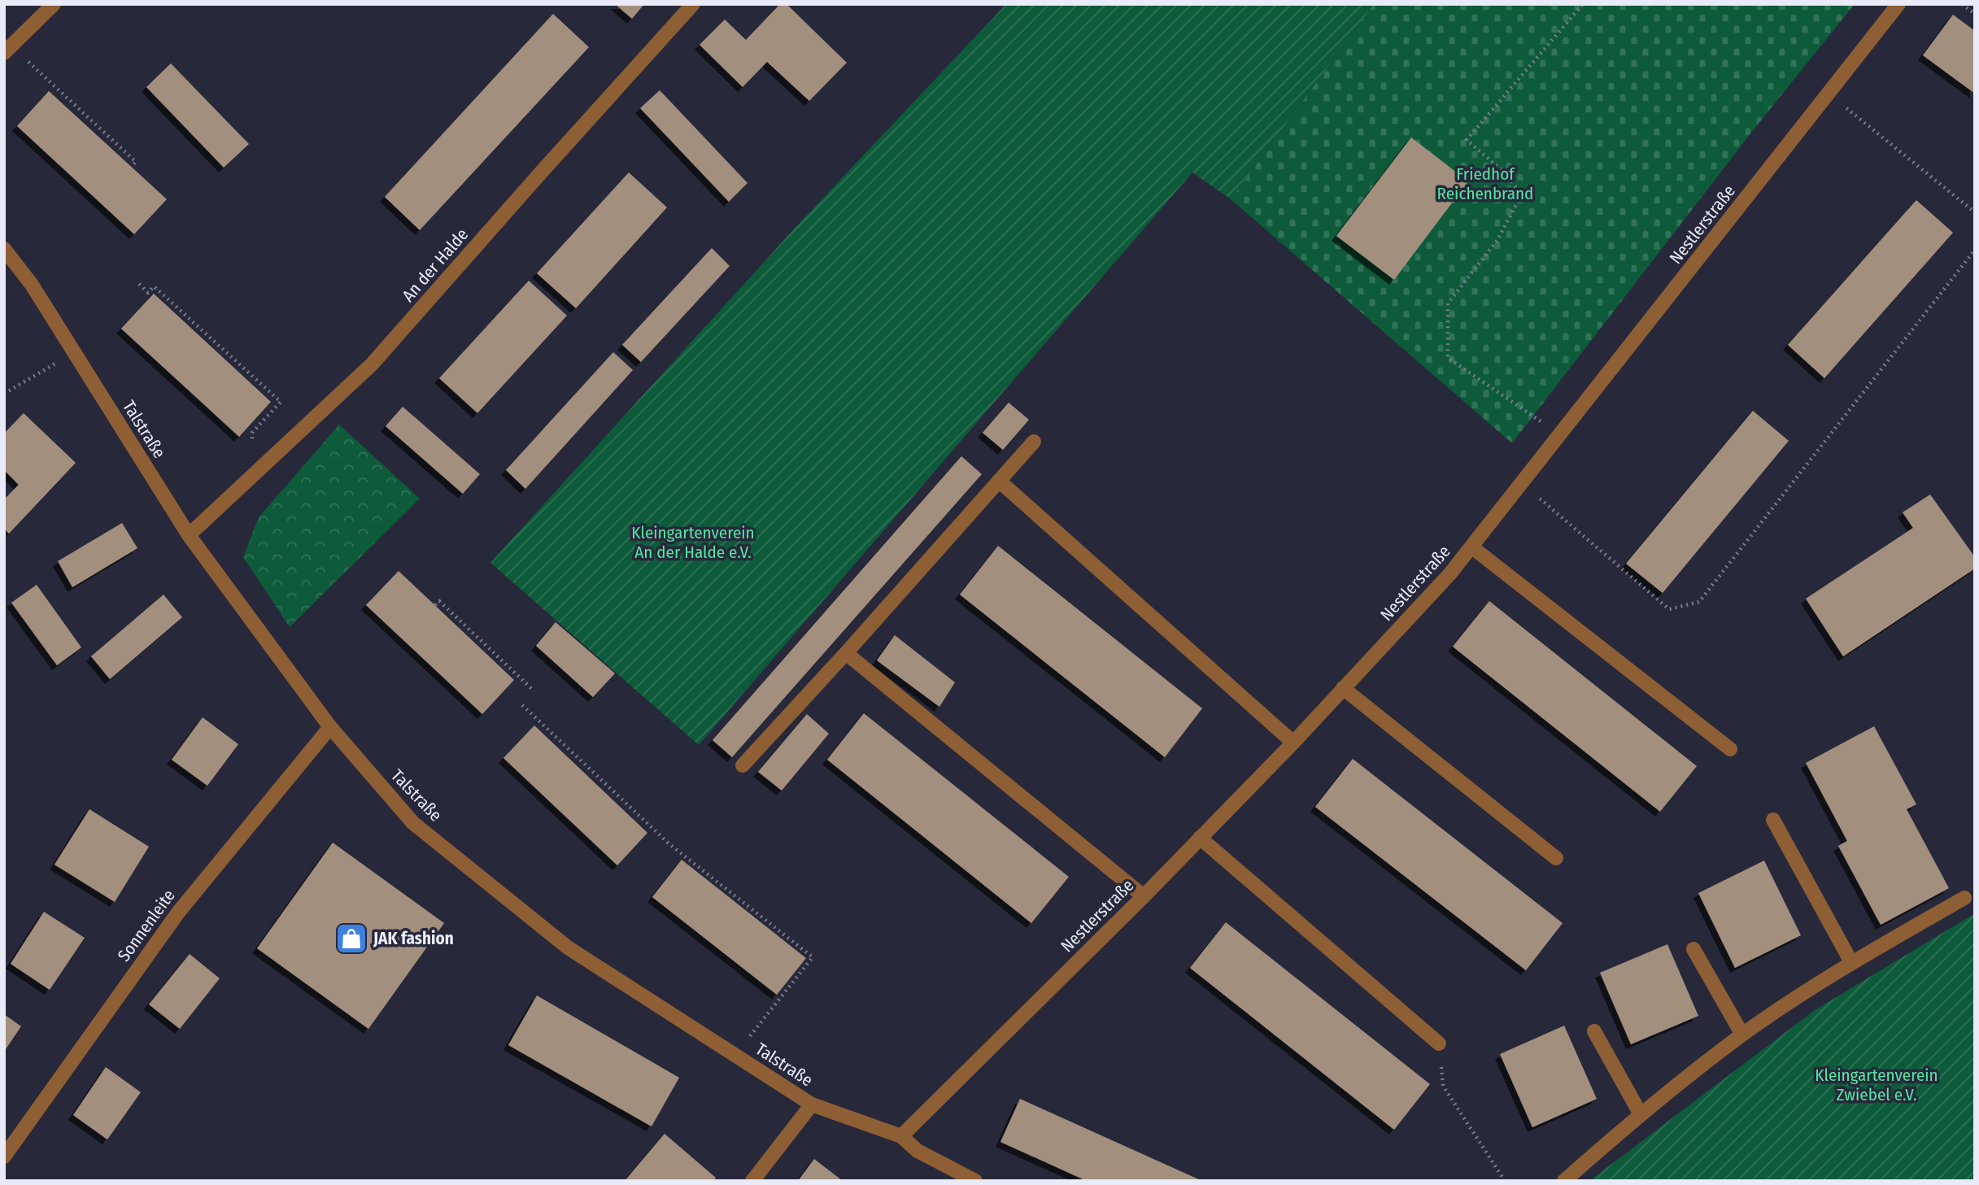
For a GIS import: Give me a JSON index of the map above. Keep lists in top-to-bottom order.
{
  "streets": {
    "street": [
      "Nestlerstraße",
      "An der Halde",
      "Talstraße",
      "Sonnenleite"
    ]
  },
  "crossings": [
    ["Nestlerstraße", "Talstraße"],
    ["An der Halde", "Talstraße"],
    ["Talstraße", "Sonnenleite"]
  ],
  "parks": ["Friedhof Reichenbrand", "Kleingartenverein An der Halde e.V.", "Kleingartenverein Zwiebel e.V."],
  "places": {
    "shop": ["JAK fashion"]
  }
}
